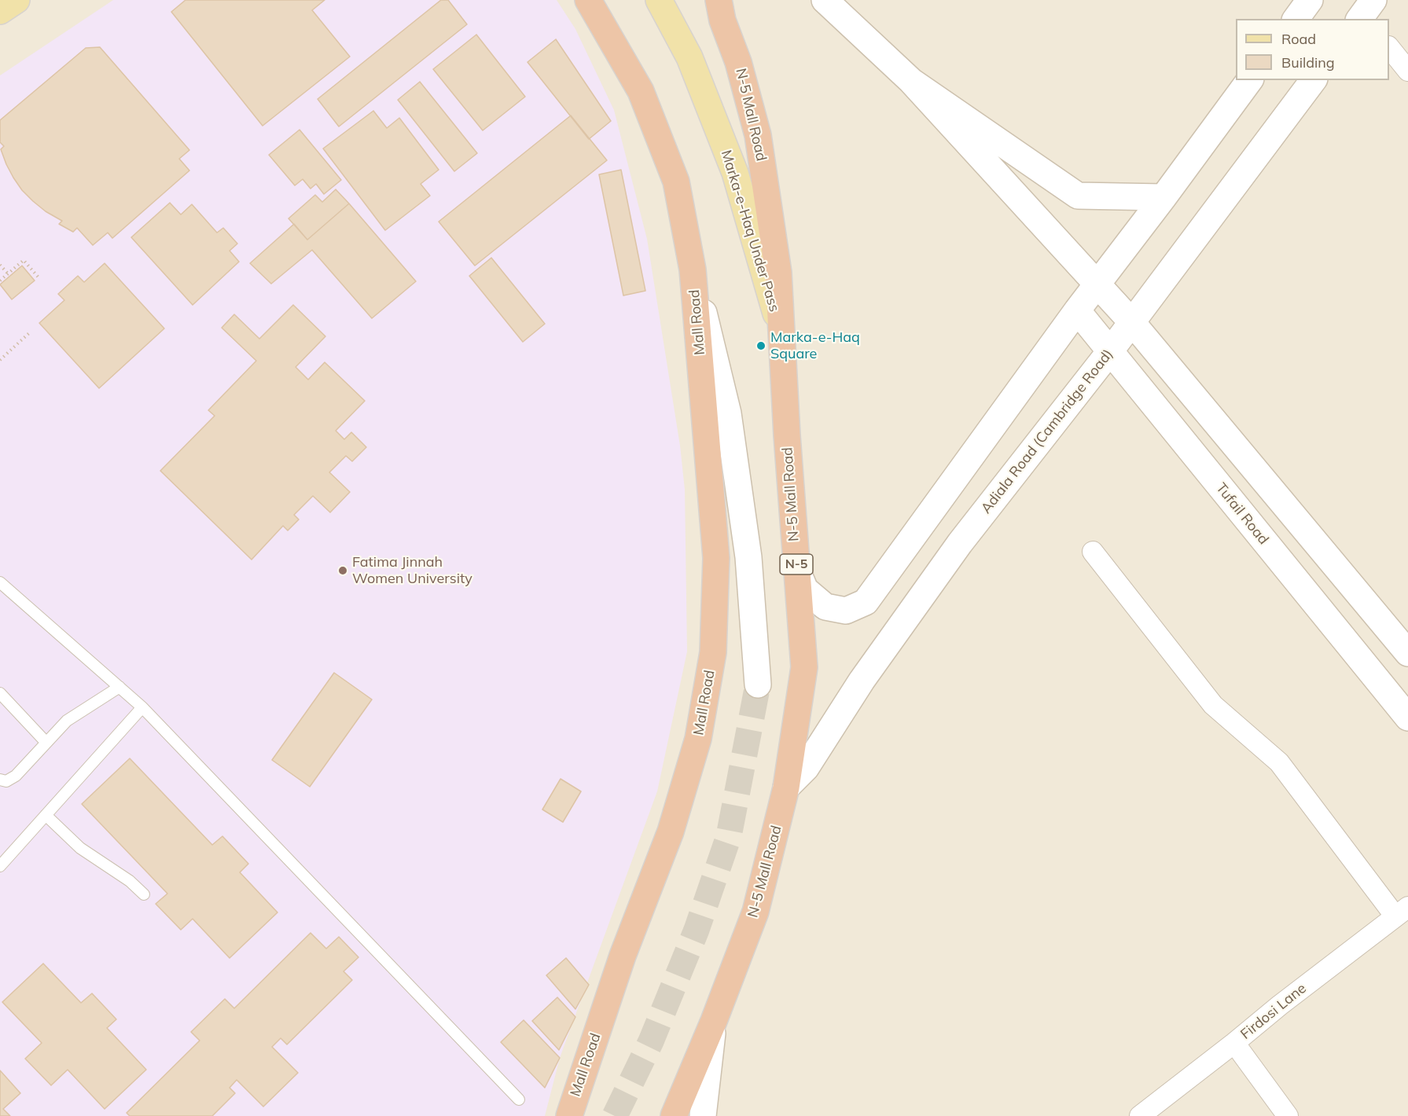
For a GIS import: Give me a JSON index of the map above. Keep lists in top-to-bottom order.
{
  "streets": {
    "highway": ["N-5 Mall Road", "Mall Road", "N-5"],
    "main road": ["Marka-e-Haq Under Pass", "Adiala Road (Cambridge Road)", "Tufail Road"],
    "street": ["Firdosi Lane"]
  },
  "crossings": [
    ["N-5 Mall Road", "Marka-e-Haq Under Pass"],
    ["N-5 Mall Road", "Adiala Road (Cambridge Road)"],
    ["Adiala Road (Cambridge Road)", "Tufail Road"]
  ],
  "places": ["Marka-e-Haq Square", "Fatima Jinnah Women University"],
  "legend": ["Road", "Building"]
}
